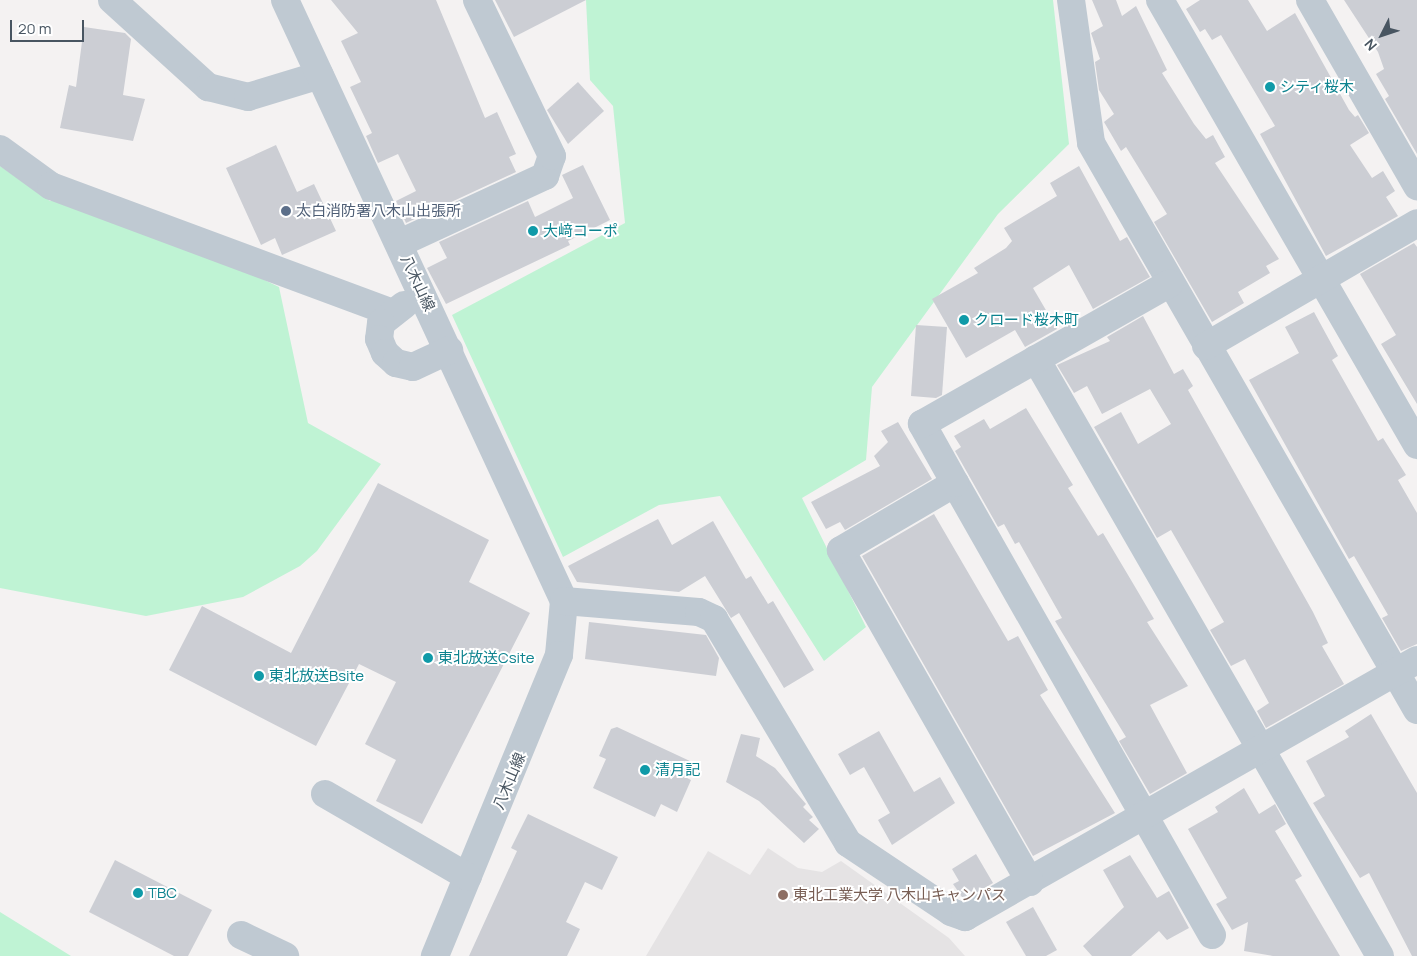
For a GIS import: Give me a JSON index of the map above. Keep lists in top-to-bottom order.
{
  "streets": {
    "street": ["八木山線"]
  },
  "places": [
    "シティ桜木",
    "太白消防署八木山出張所",
    "大﨑コーポ",
    "クロード桜木町",
    "東北放送Csite",
    "東北放送Bsite",
    "清月記",
    "TBC",
    "東北工業大学 八木山キャンパス"
  ],
  "scale_bar": "20 m",
  "north": "bottom left"
}
